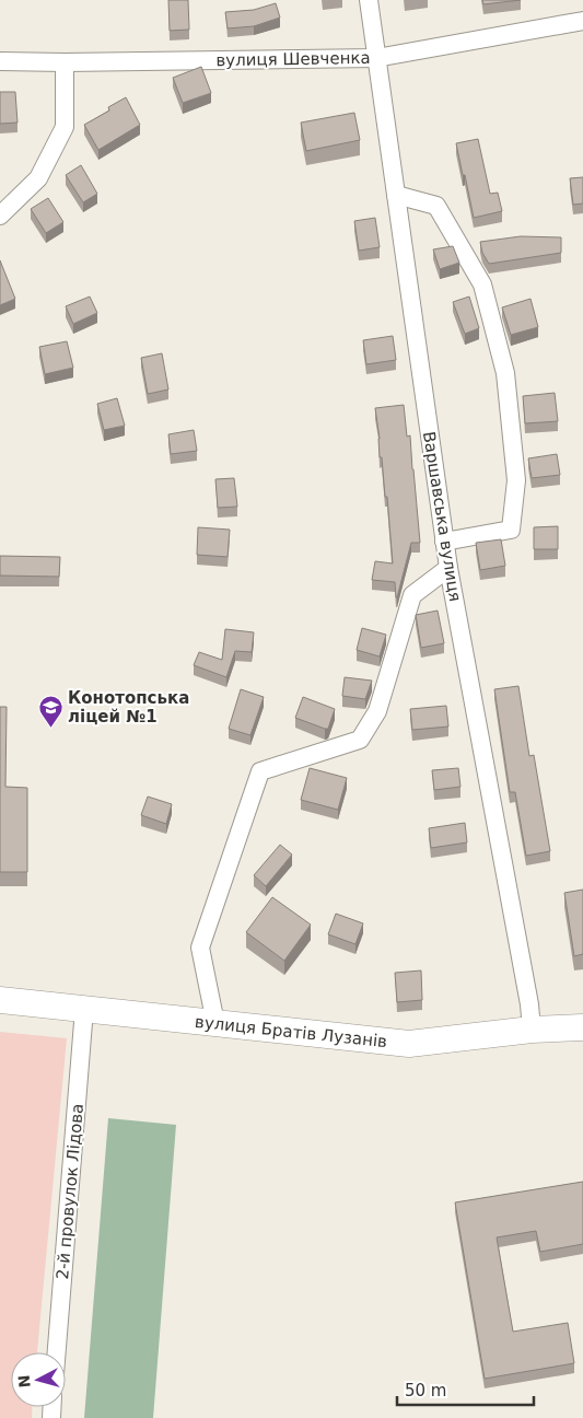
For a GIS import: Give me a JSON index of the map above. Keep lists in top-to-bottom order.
{
  "streets": {
    "main road": ["вулиця Братів Лузанів"],
    "street": ["вулиця Шевченка", "Варшавська вулиця", "2-й провулок Лідова"]
  },
  "crossings": [
    ["вулиця Шевченка", "Варшавська вулиця"],
    ["Варшавська вулиця", "вулиця Братів Лузанів"],
    ["вулиця Братів Лузанів", "2-й провулок Лідова"]
  ],
  "places": {
    "school or university": ["Конотопська ліцей №1"]
  },
  "scale_bar": "50 m",
  "north": "left"
}
